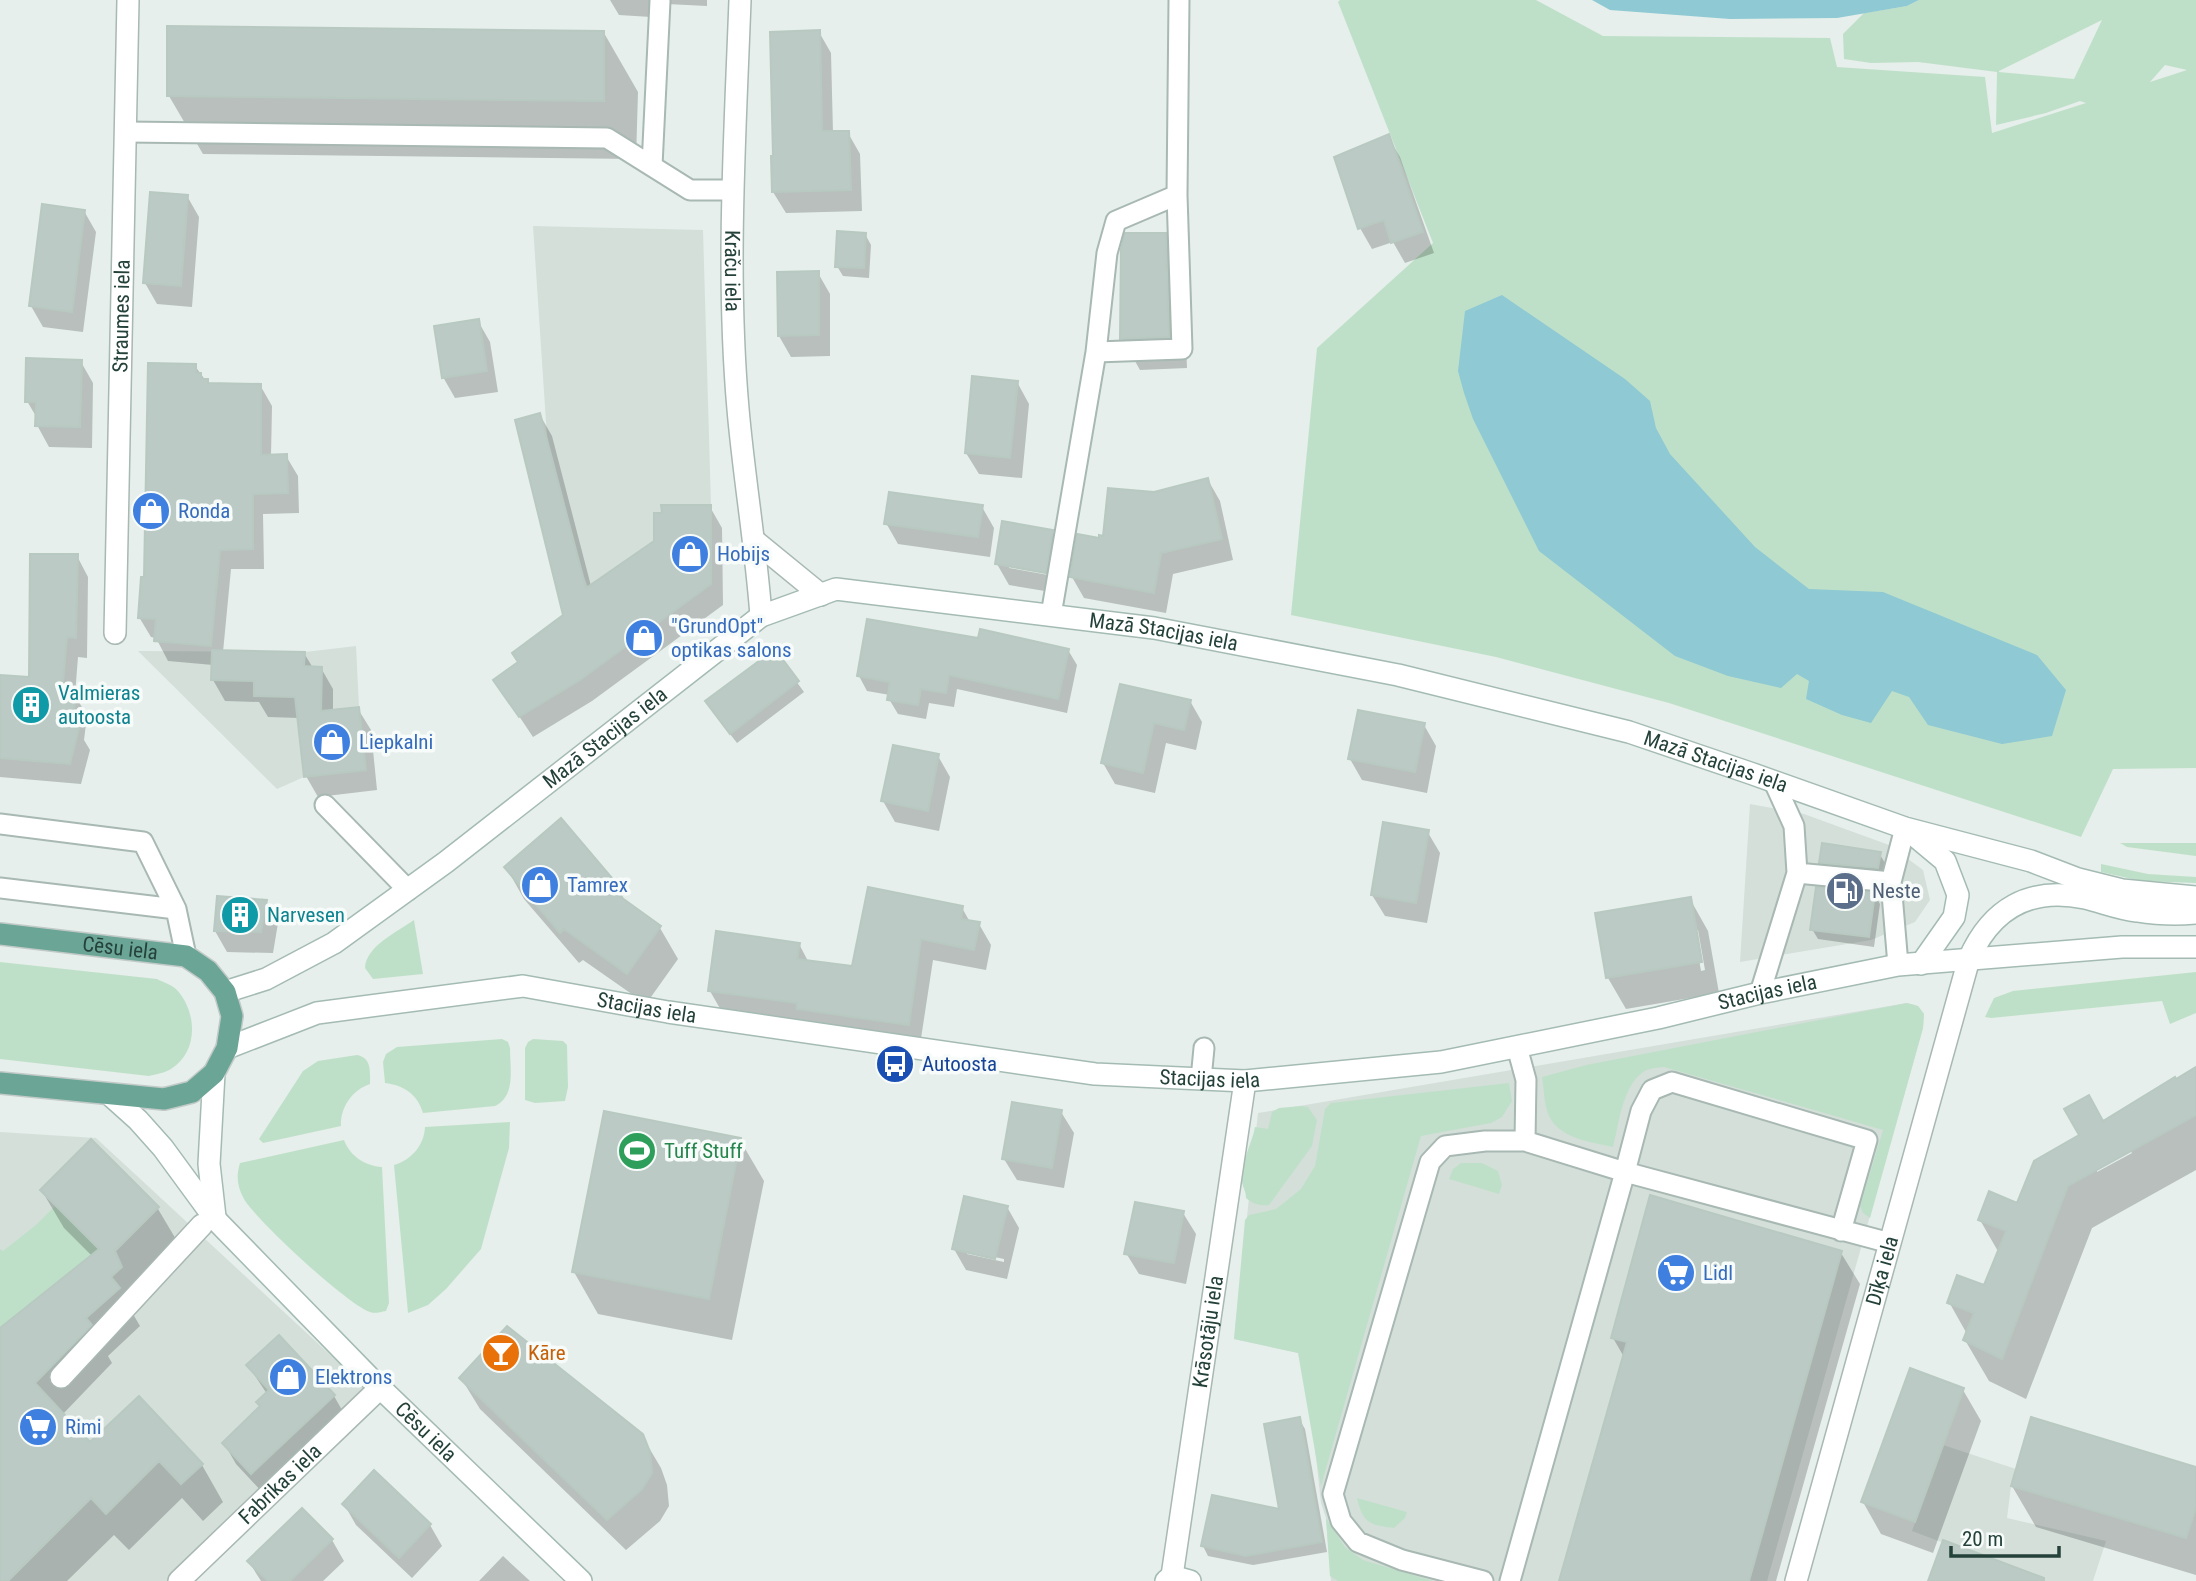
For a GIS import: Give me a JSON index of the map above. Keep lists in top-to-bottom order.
{
  "streets": {
    "main road": [
      "Krāču iela",
      "Straumes iela",
      "Mazā Stacijas iela",
      "Cēsu iela",
      "Stacijas iela",
      "Dīķa iela",
      "Krāsotāju iela",
      "Fabrikas iela"
    ]
  },
  "crossings": [
    ["Krāču iela", "Mazā Stacijas iela"],
    ["Mazā Stacijas iela", "Cēsu iela"],
    ["Cēsu iela", "Fabrikas iela"],
    ["Stacijas iela", "Dīķa iela"],
    ["Stacijas iela", "Krāsotāju iela"]
  ],
  "places": {
    "shop": [
      "Ronda",
      "Hobijs",
      "\"GrundOpt\" optikas salons",
      "Liepkalni",
      "Tamrex",
      "Elektrons"
    ],
    "building": ["Valmieras autoosta", "Narvesen"],
    "fuel station": ["Neste"],
    "bus stop": ["Autoosta"],
    "sports": ["Tuff Stuff"],
    "supermarket": ["Lidl", "Rimi"],
    "bar": ["Kāre"]
  },
  "scale_bar": "20 m"
}
